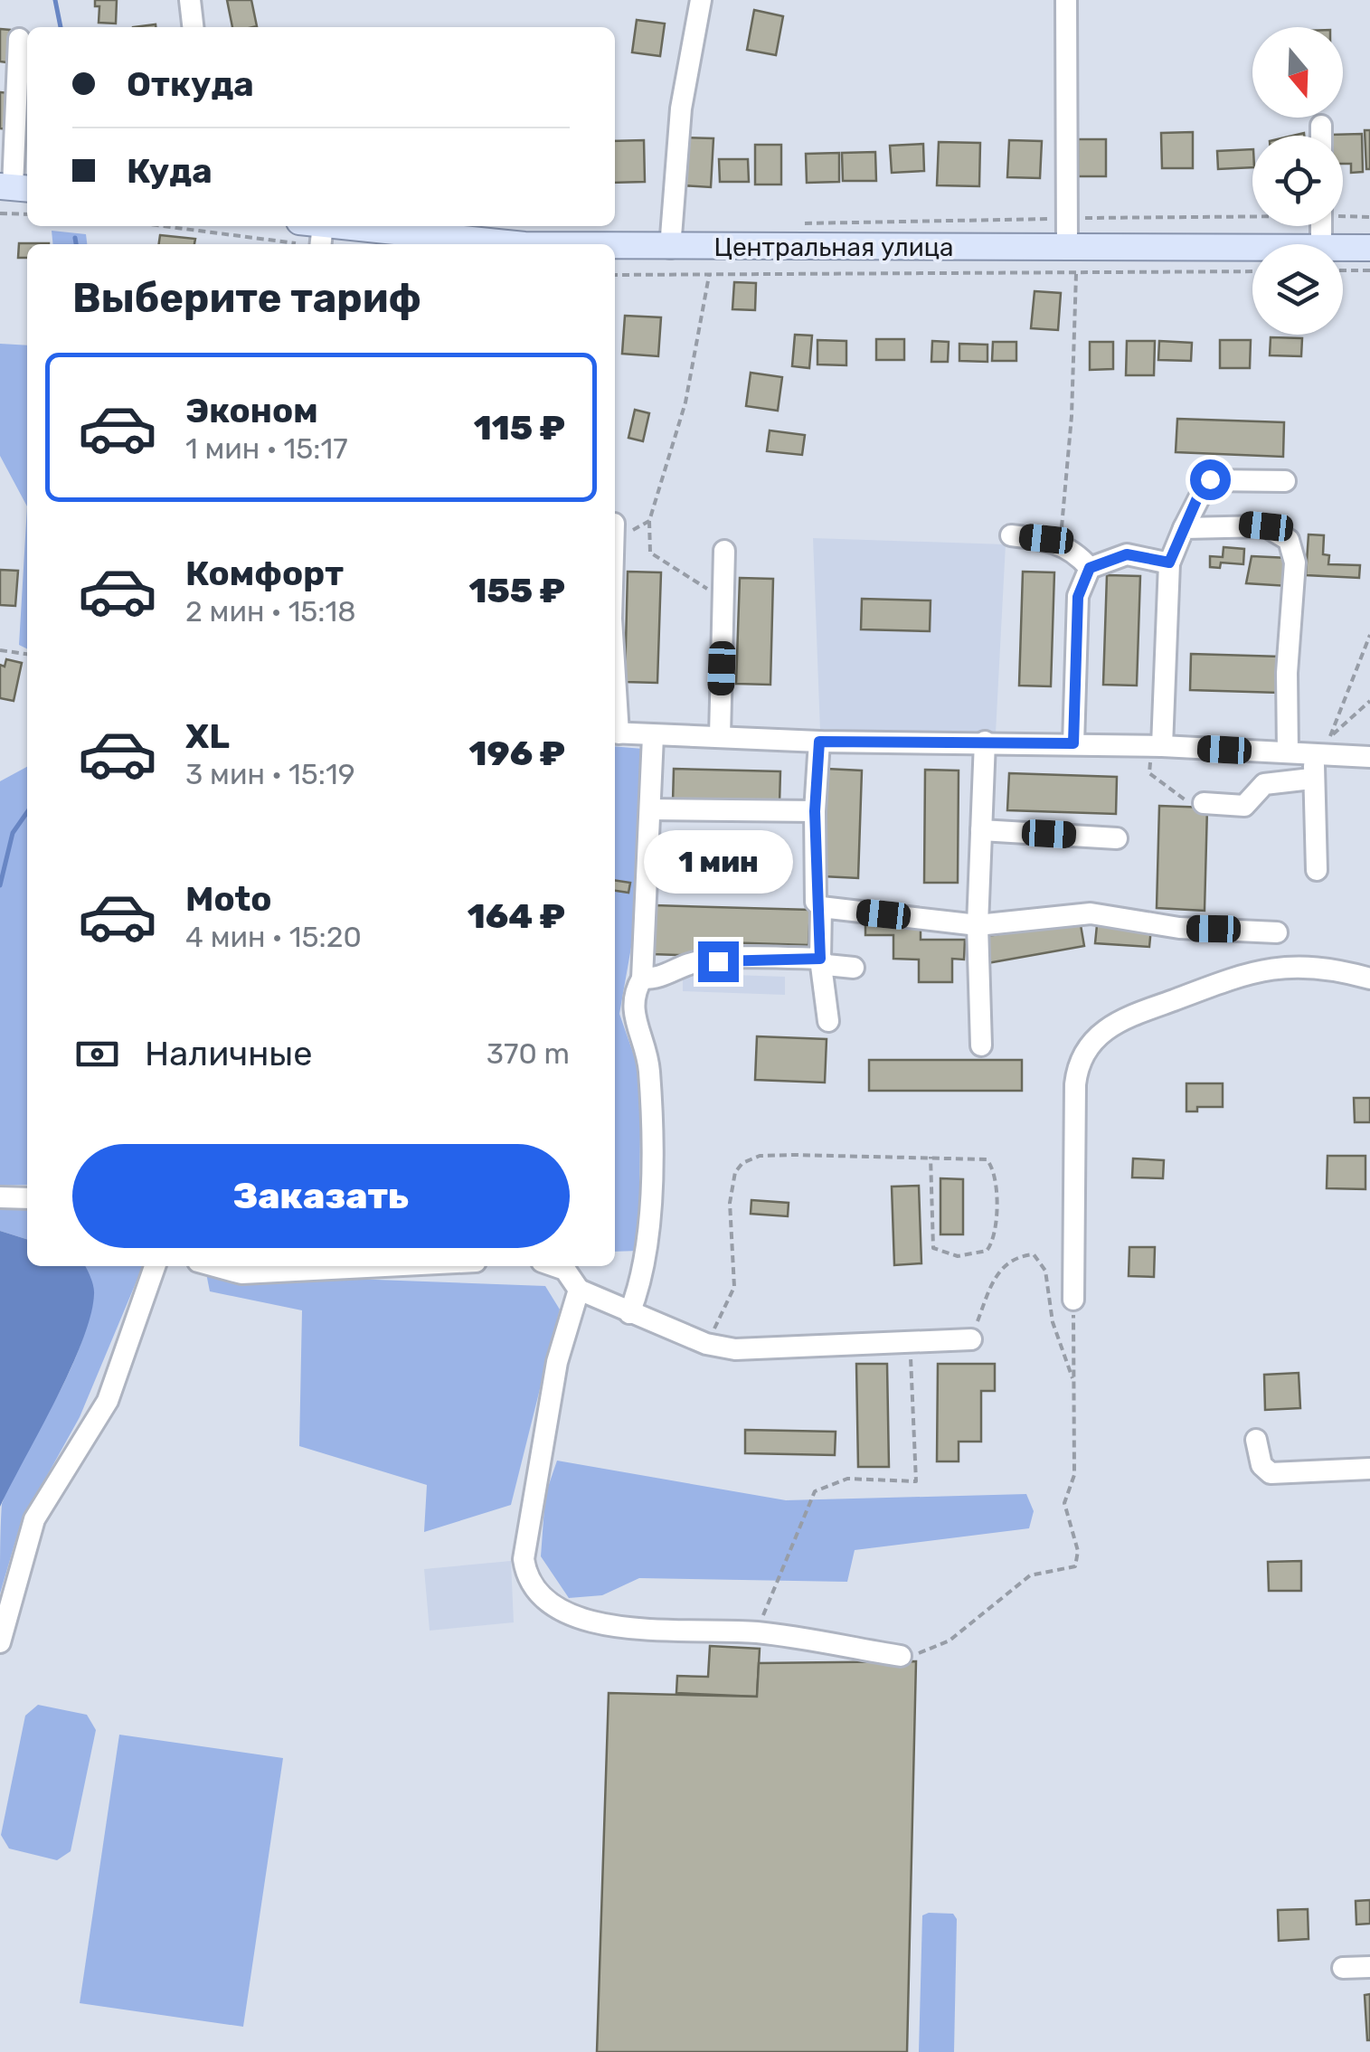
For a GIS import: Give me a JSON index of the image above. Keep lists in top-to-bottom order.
{
  "streets": {
    "main road": ["Центральная улица"]
  },
  "north": "bottom",
  "page": {
    "banner": ["Откуда", "Куда"],
    "heading": "Выберите тариф",
    "list": [
      {
        "name": "Эконом",
        "note": "1 мин · 15:17",
        "value": "115 ₽"
      },
      {
        "name": "Комфорт",
        "note": "2 мин · 15:18",
        "value": "155 ₽"
      },
      {
        "name": "XL",
        "note": "3 мин · 15:19",
        "value": "196 ₽"
      },
      {
        "name": "Moto",
        "note": "4 мин · 15:20",
        "value": "164 ₽"
      }
    ],
    "bubble": "1 мин",
    "pay": ["Наличные", "370 m"],
    "buttons": "Заказать"
  }
}
